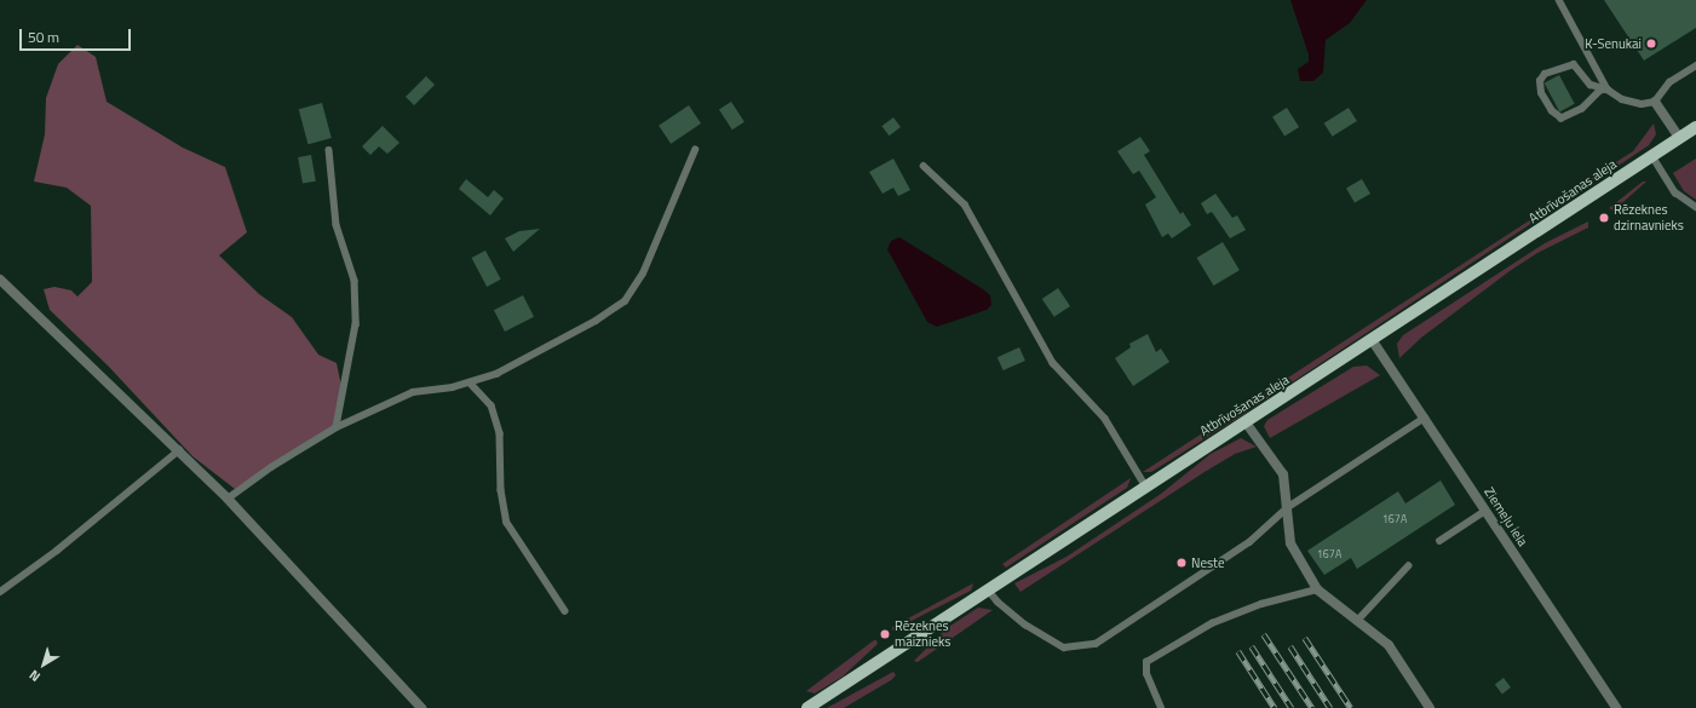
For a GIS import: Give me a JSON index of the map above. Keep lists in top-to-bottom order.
{
  "streets": {
    "main road": ["Atbrīvošanas aleja"],
    "street": ["Ziemeļu iela"]
  },
  "crossings": [
    ["Atbrīvošanas aleja", "Ziemeļu iela"]
  ],
  "places": [
    "K-Senukai",
    "Rēzeknes dzirnavnieks",
    "Neste",
    "Rēzeknes maiznieks"
  ],
  "house_numbers": ["167A", "167A"],
  "scale_bar": "50 m",
  "north": "bottom left"
}
